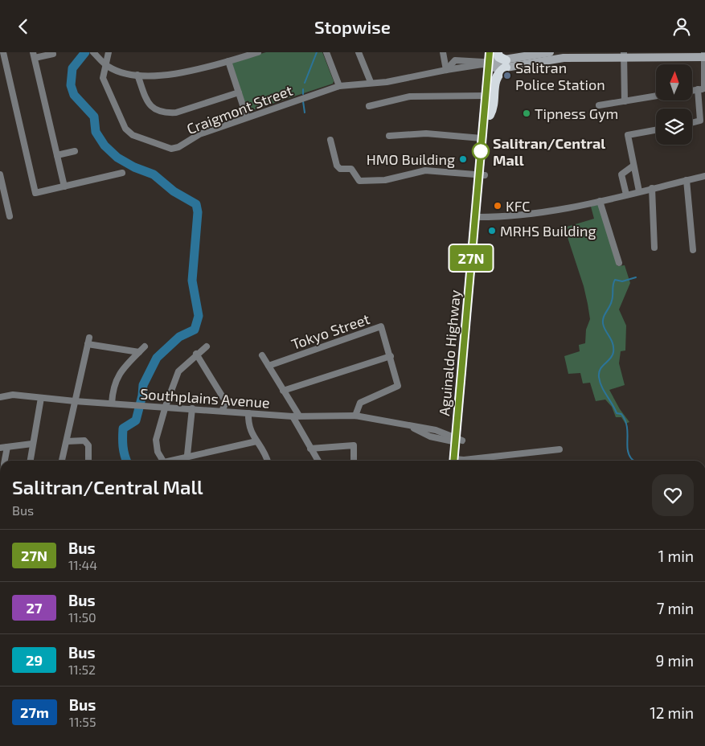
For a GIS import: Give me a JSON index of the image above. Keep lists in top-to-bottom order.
{
  "streets": {
    "highway": ["Aguinaldo Highway"],
    "street": ["Craigmont Street", "Tokyo Street", "Southplains Avenue"]
  },
  "crossings": [
    ["Craigmont Street", "Aguinaldo Highway"],
    ["Tokyo Street", "Southplains Avenue"],
    ["Aguinaldo Highway", "Southplains Avenue"]
  ],
  "places": [
    "Salitran Police Station",
    "Tipness Gym",
    "Salitran/Central Mall",
    "HMO Building",
    "KFC",
    "MRHS Building"
  ],
  "lines": ["bus line 27N"],
  "north": "top",
  "page": {
    "header": "Stopwise",
    "on_map": "27N",
    "heading": ["Salitran/Central Mall", "Bus"],
    "list": [
      {
        "mark": "27N",
        "name": "Bus",
        "note": "11:44",
        "value": "1 min"
      },
      {
        "mark": "27",
        "name": "Bus",
        "note": "11:50",
        "value": "7 min"
      },
      {
        "mark": "29",
        "name": "Bus",
        "note": "11:52",
        "value": "9 min"
      },
      {
        "mark": "27m",
        "name": "Bus",
        "note": "11:55",
        "value": "12 min"
      }
    ]
  }
}
